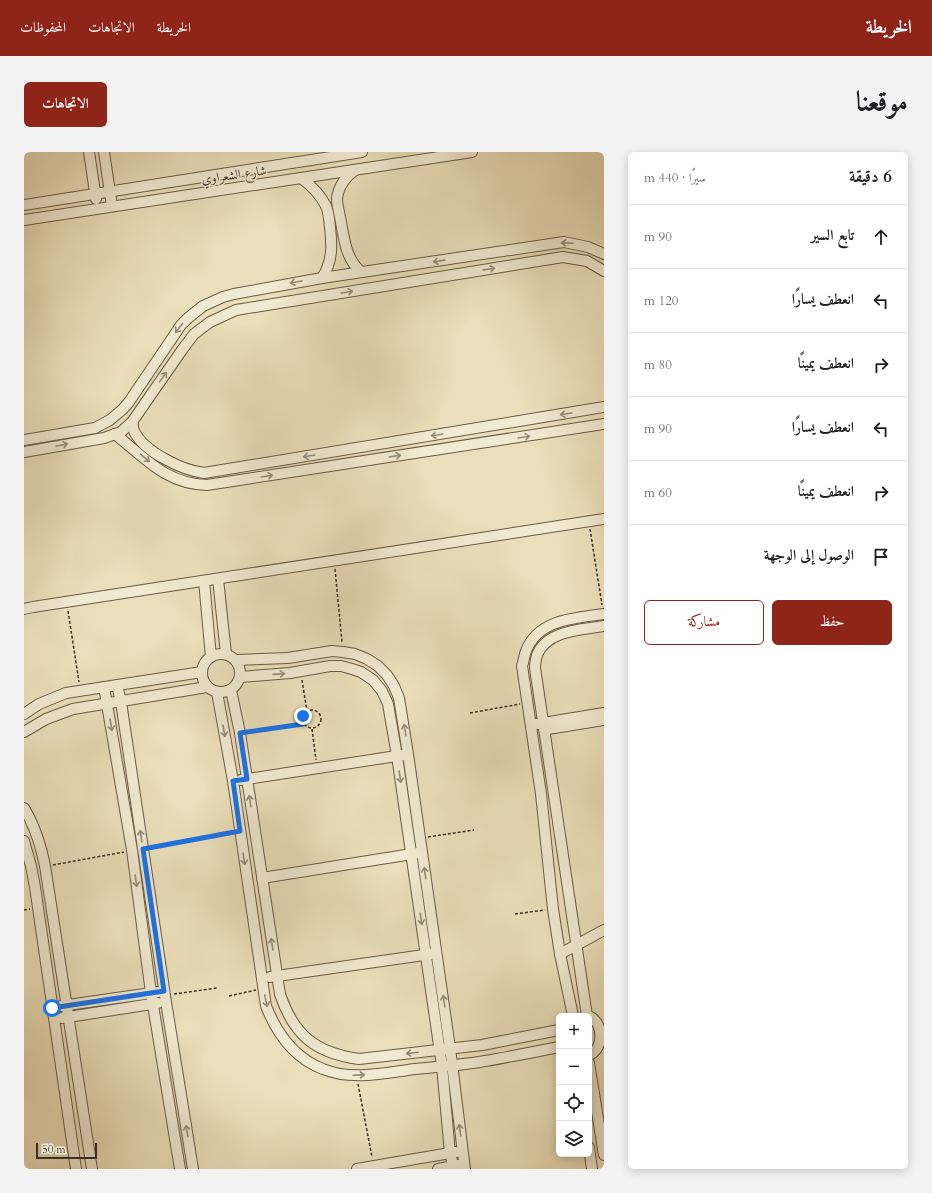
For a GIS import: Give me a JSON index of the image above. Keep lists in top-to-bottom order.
{
  "streets": {
    "street": ["شارع الشعراوي"]
  },
  "scale_bar": "50 m",
  "page": {
    "header": "الخريطة",
    "nav": ["الخريطة", "الاتجاهات", "المحفوظات"],
    "title": "موقعنا",
    "buttons": [
      "الاتجاهات",
      ["حفظ", "مشاركة"]
    ],
    "heading": ["6 دقيقة", "سيرًا · 440 m"],
    "list": [
      ["تابع السير", "90 m"],
      ["انعطف يسارًا", "120 m"],
      ["انعطف يمينًا", "80 m"],
      ["انعطف يسارًا", "90 m"],
      ["انعطف يمينًا", "60 m"],
      "الوصول إلى الوجهة"
    ],
    "map_buttons": ["+", "−"],
    "scale": "50 m"
  }
}
